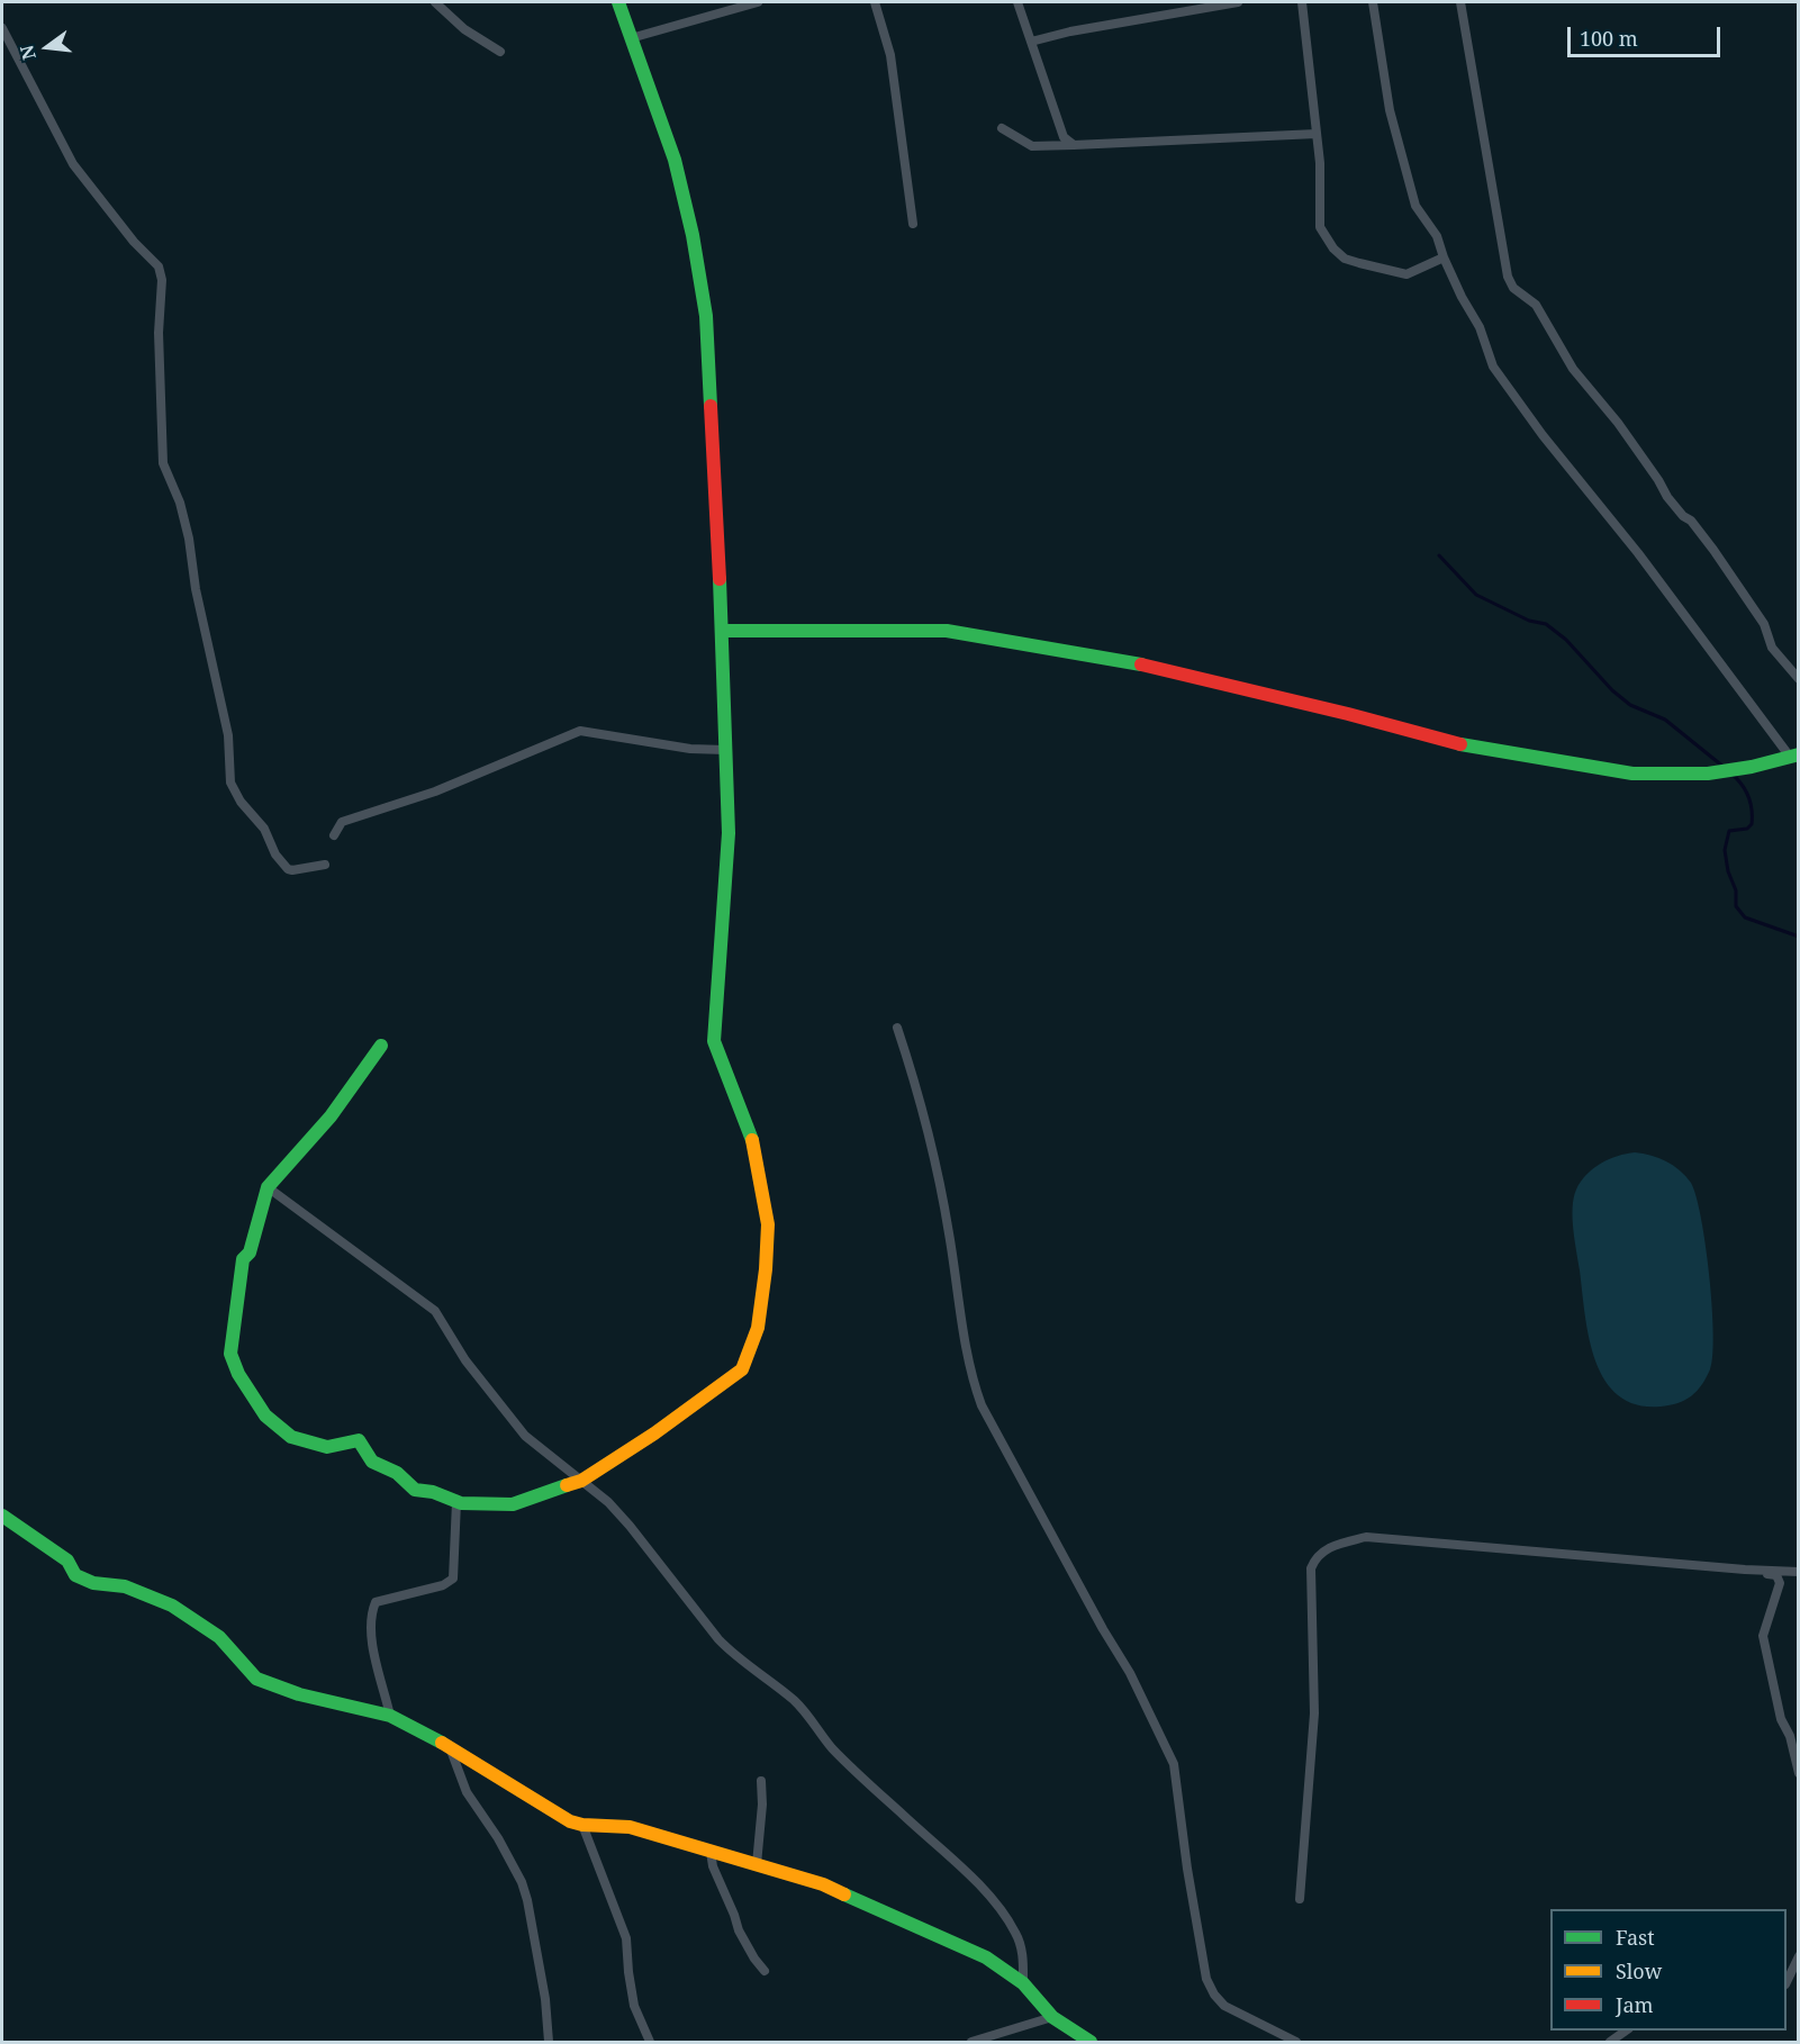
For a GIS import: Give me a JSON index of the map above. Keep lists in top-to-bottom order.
{
  "legend": ["Fast", "Slow", "Jam"],
  "scale_bar": "100 m",
  "north": "left"
}
